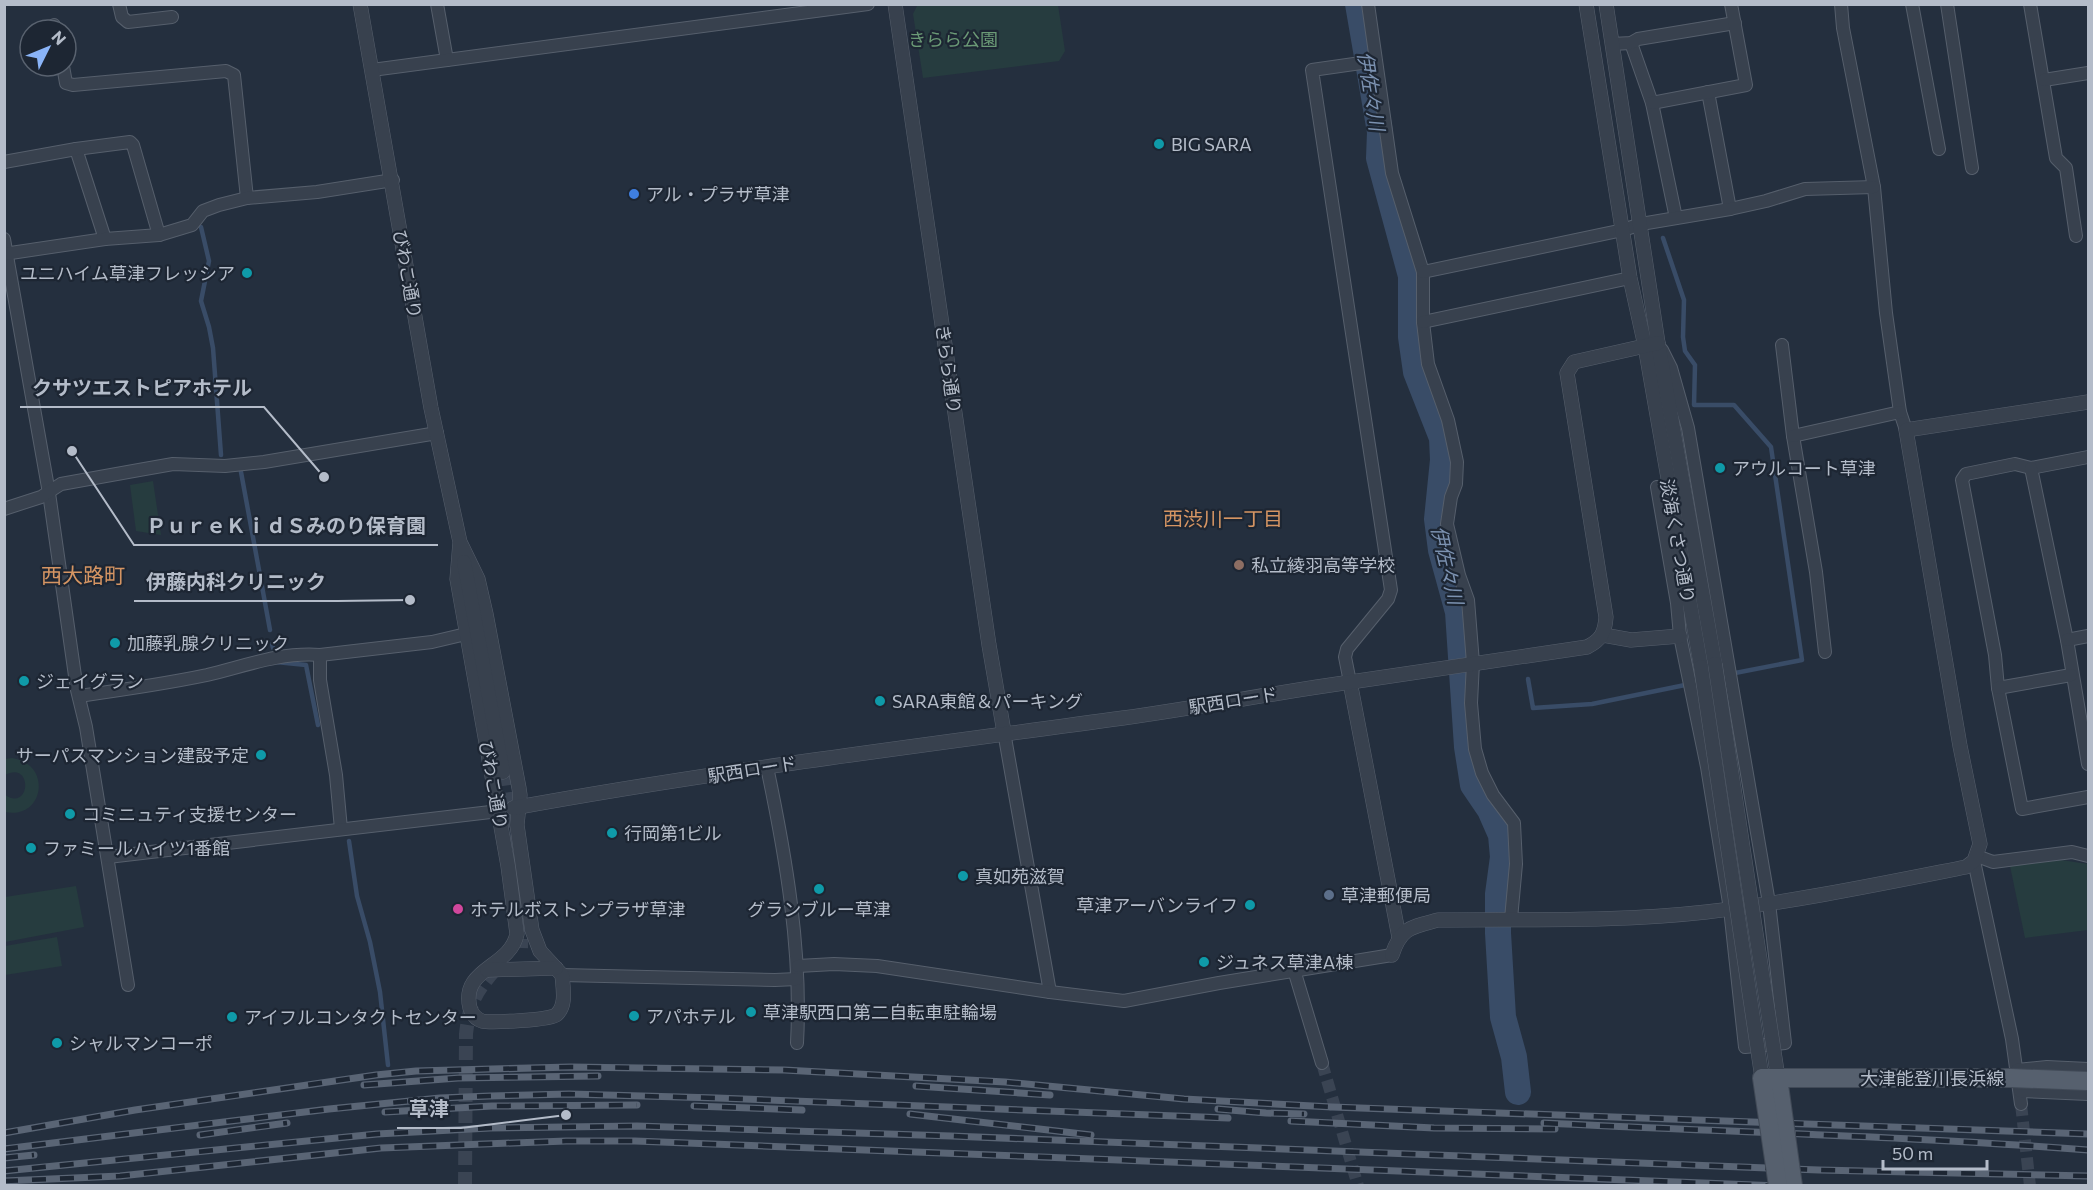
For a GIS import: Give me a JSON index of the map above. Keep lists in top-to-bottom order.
{
  "streets": {
    "main road": ["大津能登川長浜線"],
    "street": [
      "びわこ通り",
      "きらら通り",
      "淡海くさつ通り",
      "駅西ロード"
    ]
  },
  "crossings": [
    ["びわこ通り", "駅西ロード"],
    ["きらら通り", "駅西ロード"],
    ["淡海くさつ通り", "大津能登川長浜線"]
  ],
  "districts": ["西渋川一丁目", "西大路町"],
  "water": ["伊佐々川"],
  "parks": ["きらら公園"],
  "places": [
    "BIG SARA",
    "アル・プラザ草津",
    "ユニハイム草津フレッシア",
    "ＰｕｒｅＫｉｄＳみのり保育園",
    "アウルコート草津",
    "クサツエストピアホテル",
    "私立綾羽高等学校",
    "伊藤内科クリニック",
    "加藤乳腺クリニック",
    "ジェイグラン",
    "SARA東館＆パーキング",
    "サーパスマンション建設予定",
    "コミニュティ支援センター",
    "行岡第1ビル",
    "ファミールハイツ1番館",
    "真如苑滋賀",
    "グランブルー草津",
    "草津郵便局",
    "草津アーバンライフ",
    "ホテルボストンプラザ草津",
    "ジュネス草津A棟",
    "草津駅西口第二自転車駐輪場",
    "アパホテル",
    "アイフルコンタクトセンター",
    "シャルマンコーポ",
    "草津"
  ],
  "scale_bar": "50 m",
  "north": "top right"
}
